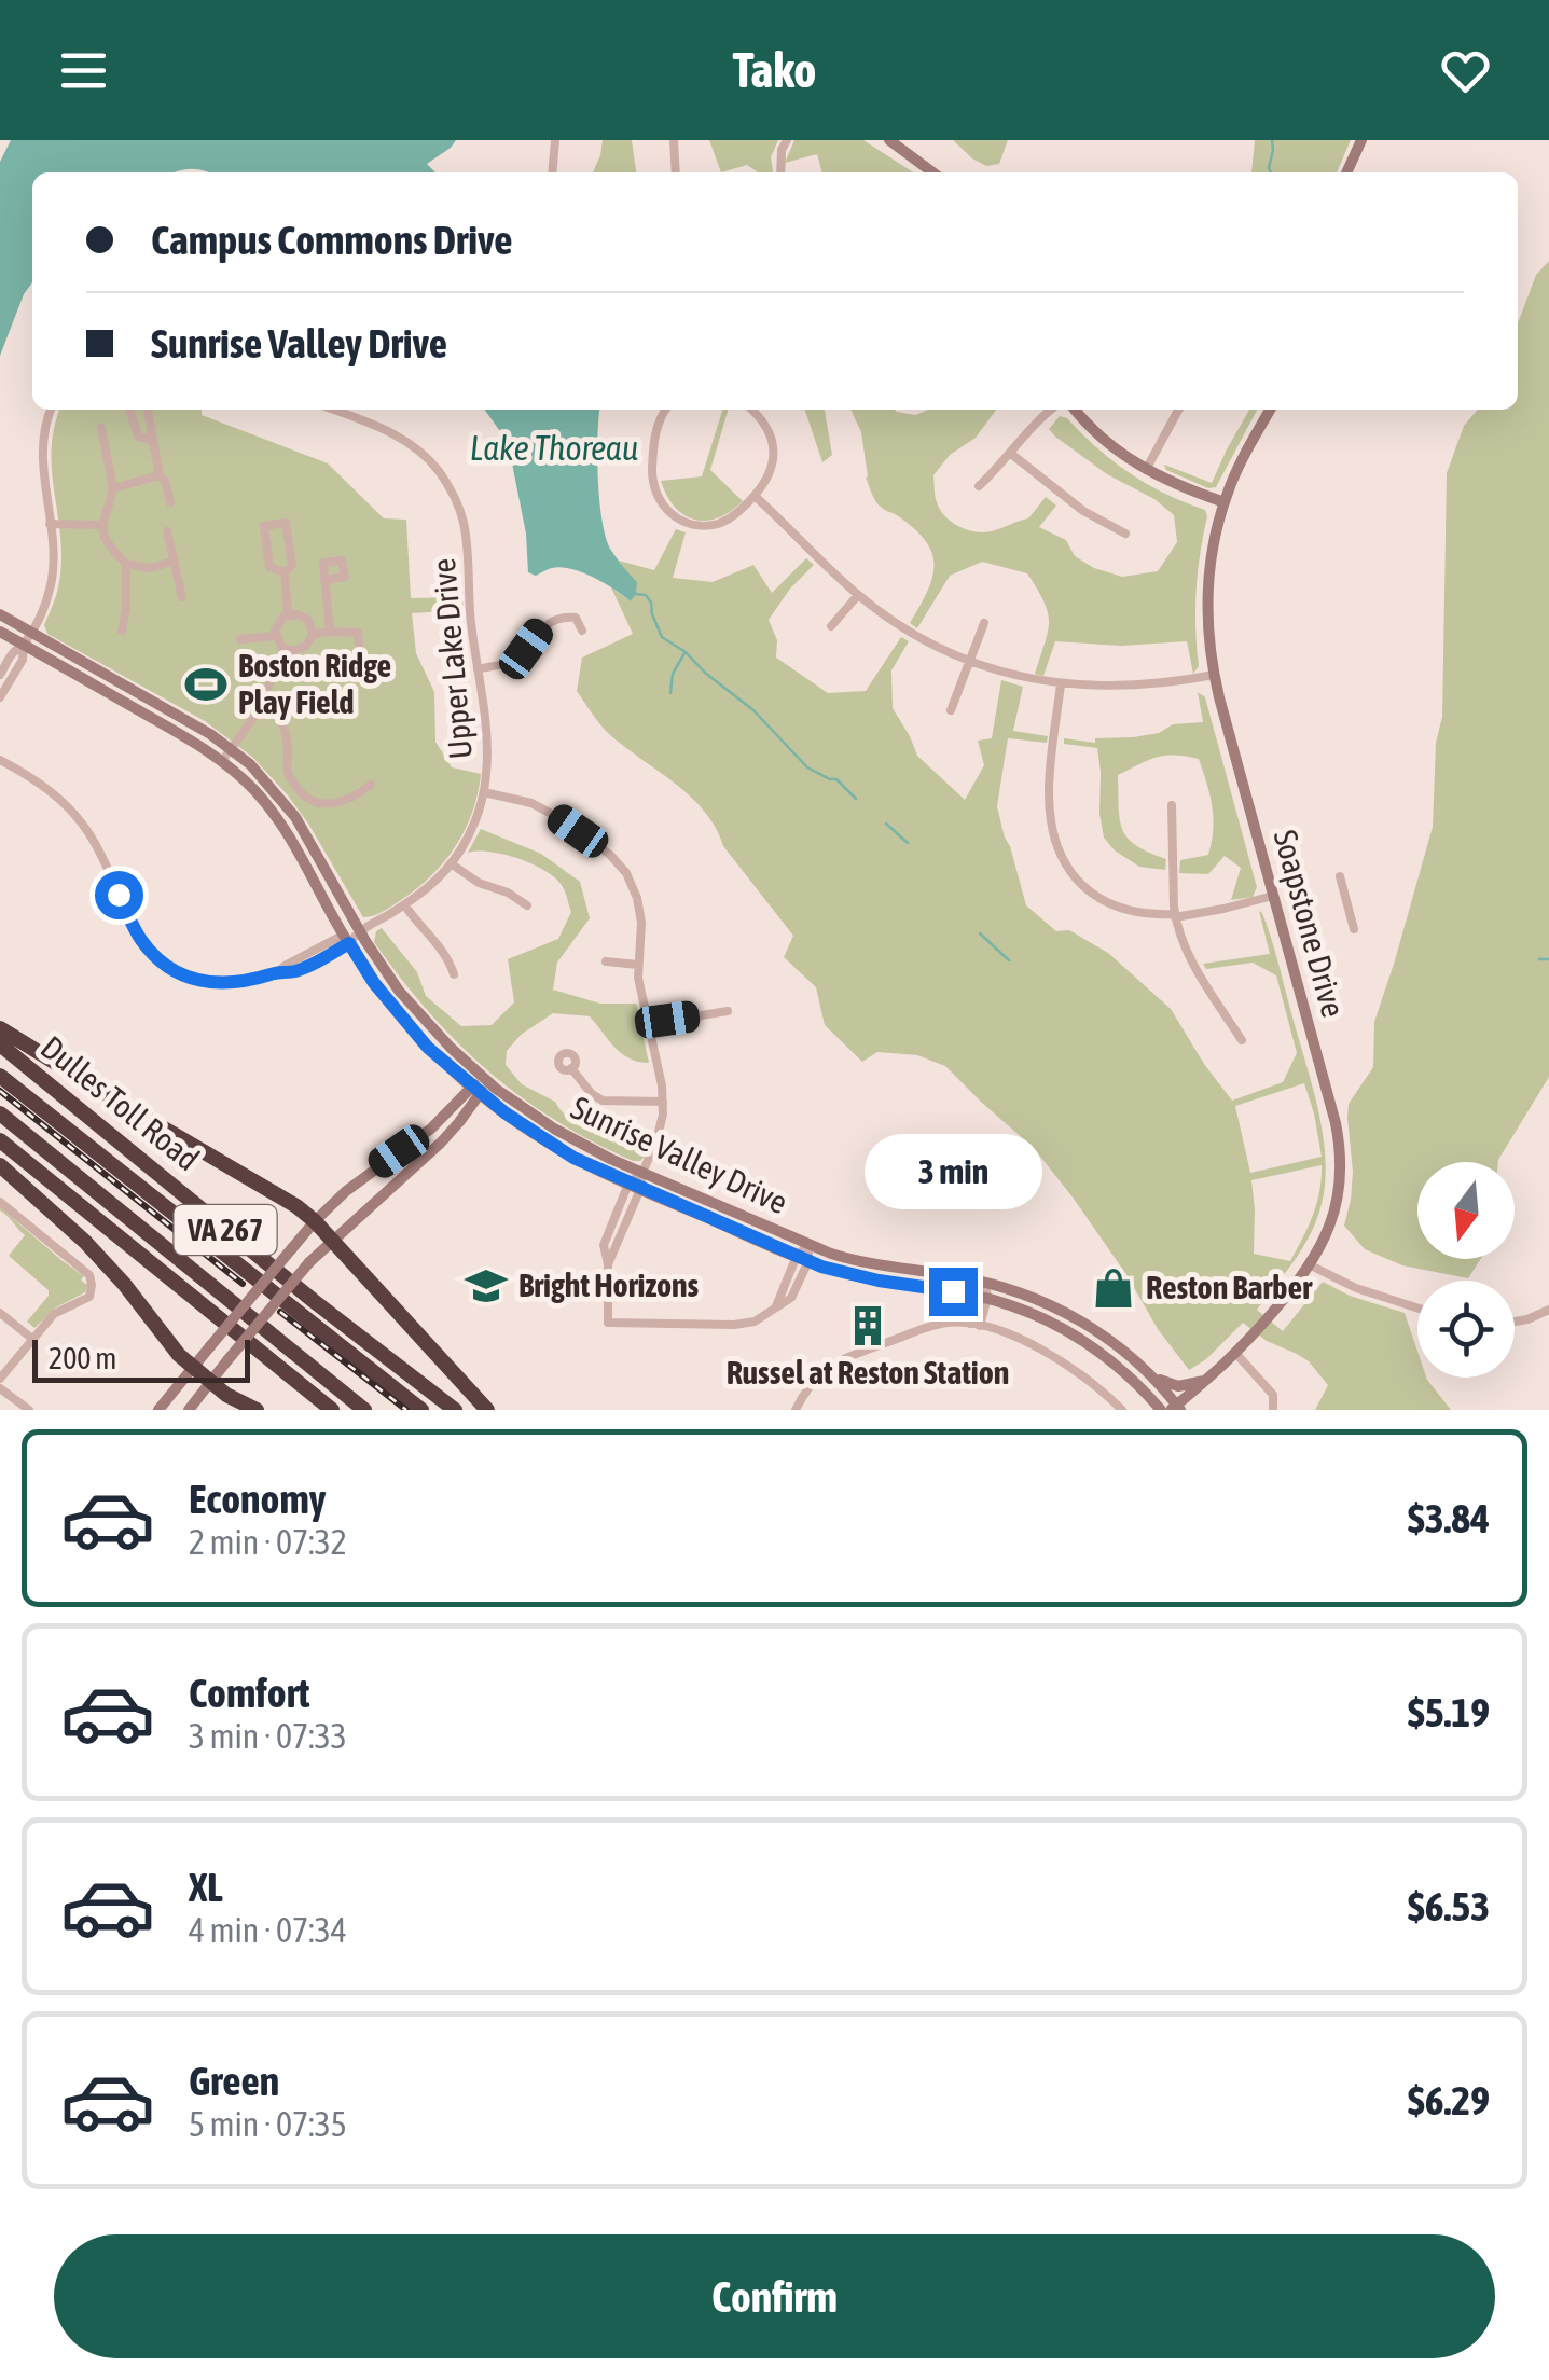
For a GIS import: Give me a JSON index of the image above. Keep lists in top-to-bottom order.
{
  "streets": {
    "highway": ["Dulles Toll Road", "VA 267"],
    "main road": ["Soapstone Drive", "Sunrise Valley Drive"],
    "street": ["Upper Lake Drive"]
  },
  "crossings": [
    ["Upper Lake Drive", "Sunrise Valley Drive"],
    ["Soapstone Drive", "Sunrise Valley Drive"]
  ],
  "water": ["Lake Thoreau"],
  "places": {
    "sports": ["Boston Ridge Play Field"],
    "school or university": ["Bright Horizons"],
    "shop": ["Reston Barber"],
    "building": ["Russel at Reston Station"]
  },
  "scale_bar": "200 m",
  "north": "bottom",
  "page": {
    "header": "Tako",
    "banner": ["Campus Commons Drive", "Sunrise Valley Drive"],
    "bubble": "3 min",
    "scale": "200 m",
    "list": [
      {
        "name": "Economy",
        "note": "2 min · 07:32",
        "value": "$3.84"
      },
      {
        "name": "Comfort",
        "note": "3 min · 07:33",
        "value": "$5.19"
      },
      {
        "name": "XL",
        "note": "4 min · 07:34",
        "value": "$6.53"
      },
      {
        "name": "Green",
        "note": "5 min · 07:35",
        "value": "$6.29"
      }
    ],
    "buttons": "Confirm"
  }
}
